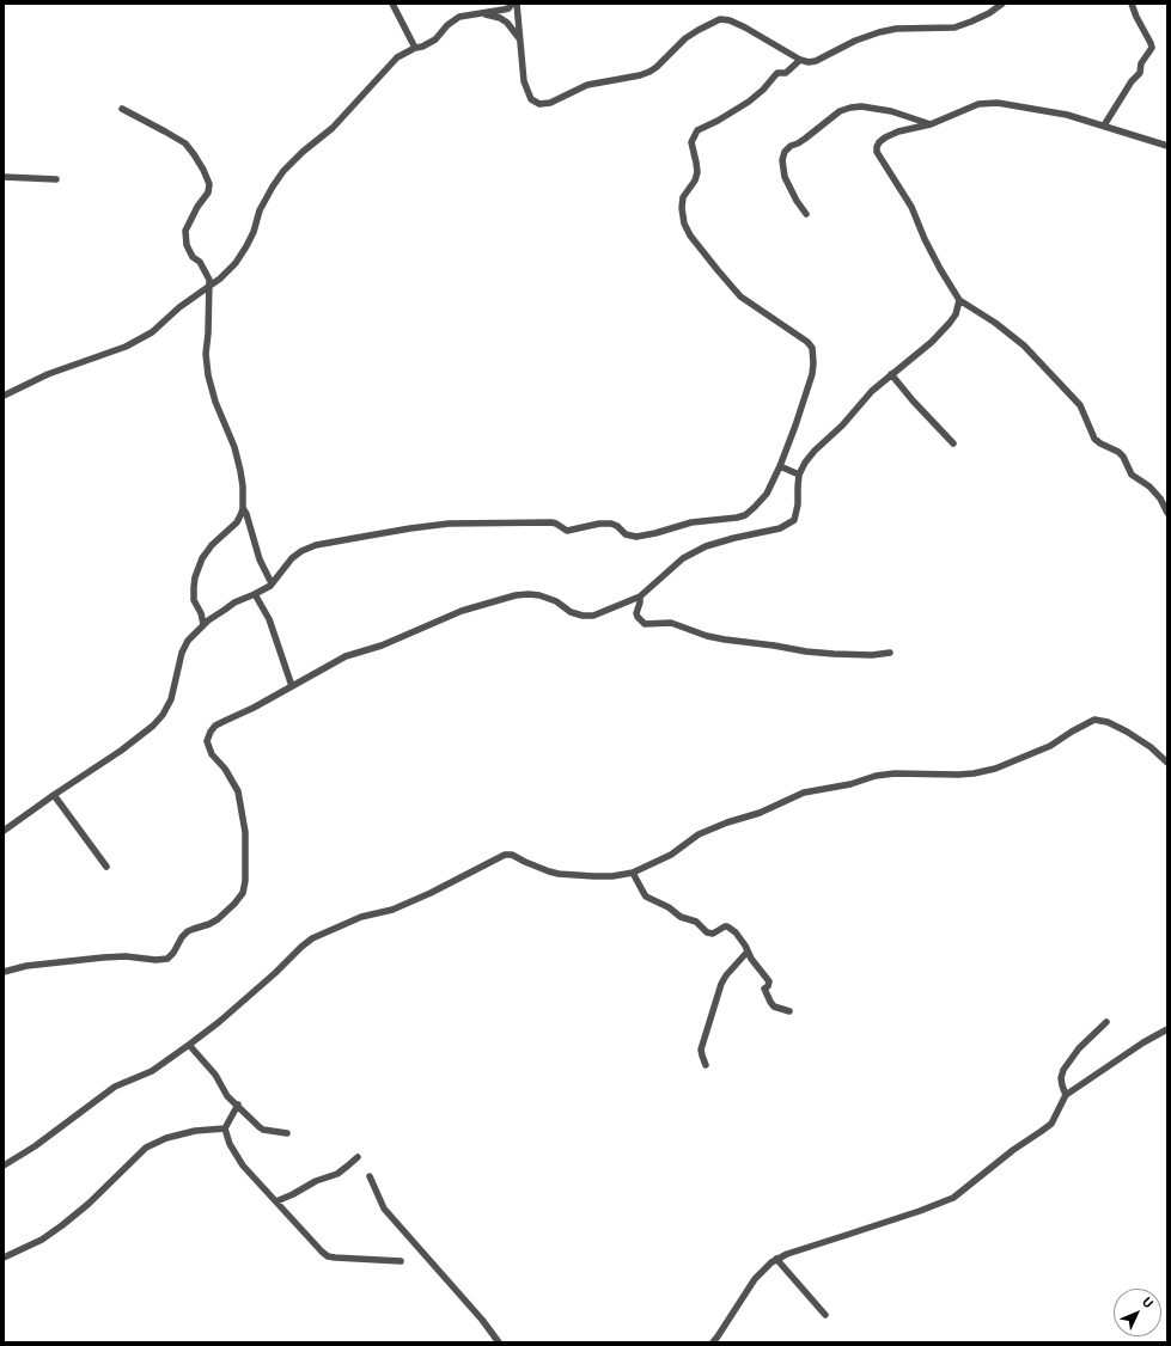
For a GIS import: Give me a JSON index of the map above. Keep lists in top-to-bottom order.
{
  "north": "top right"
}
